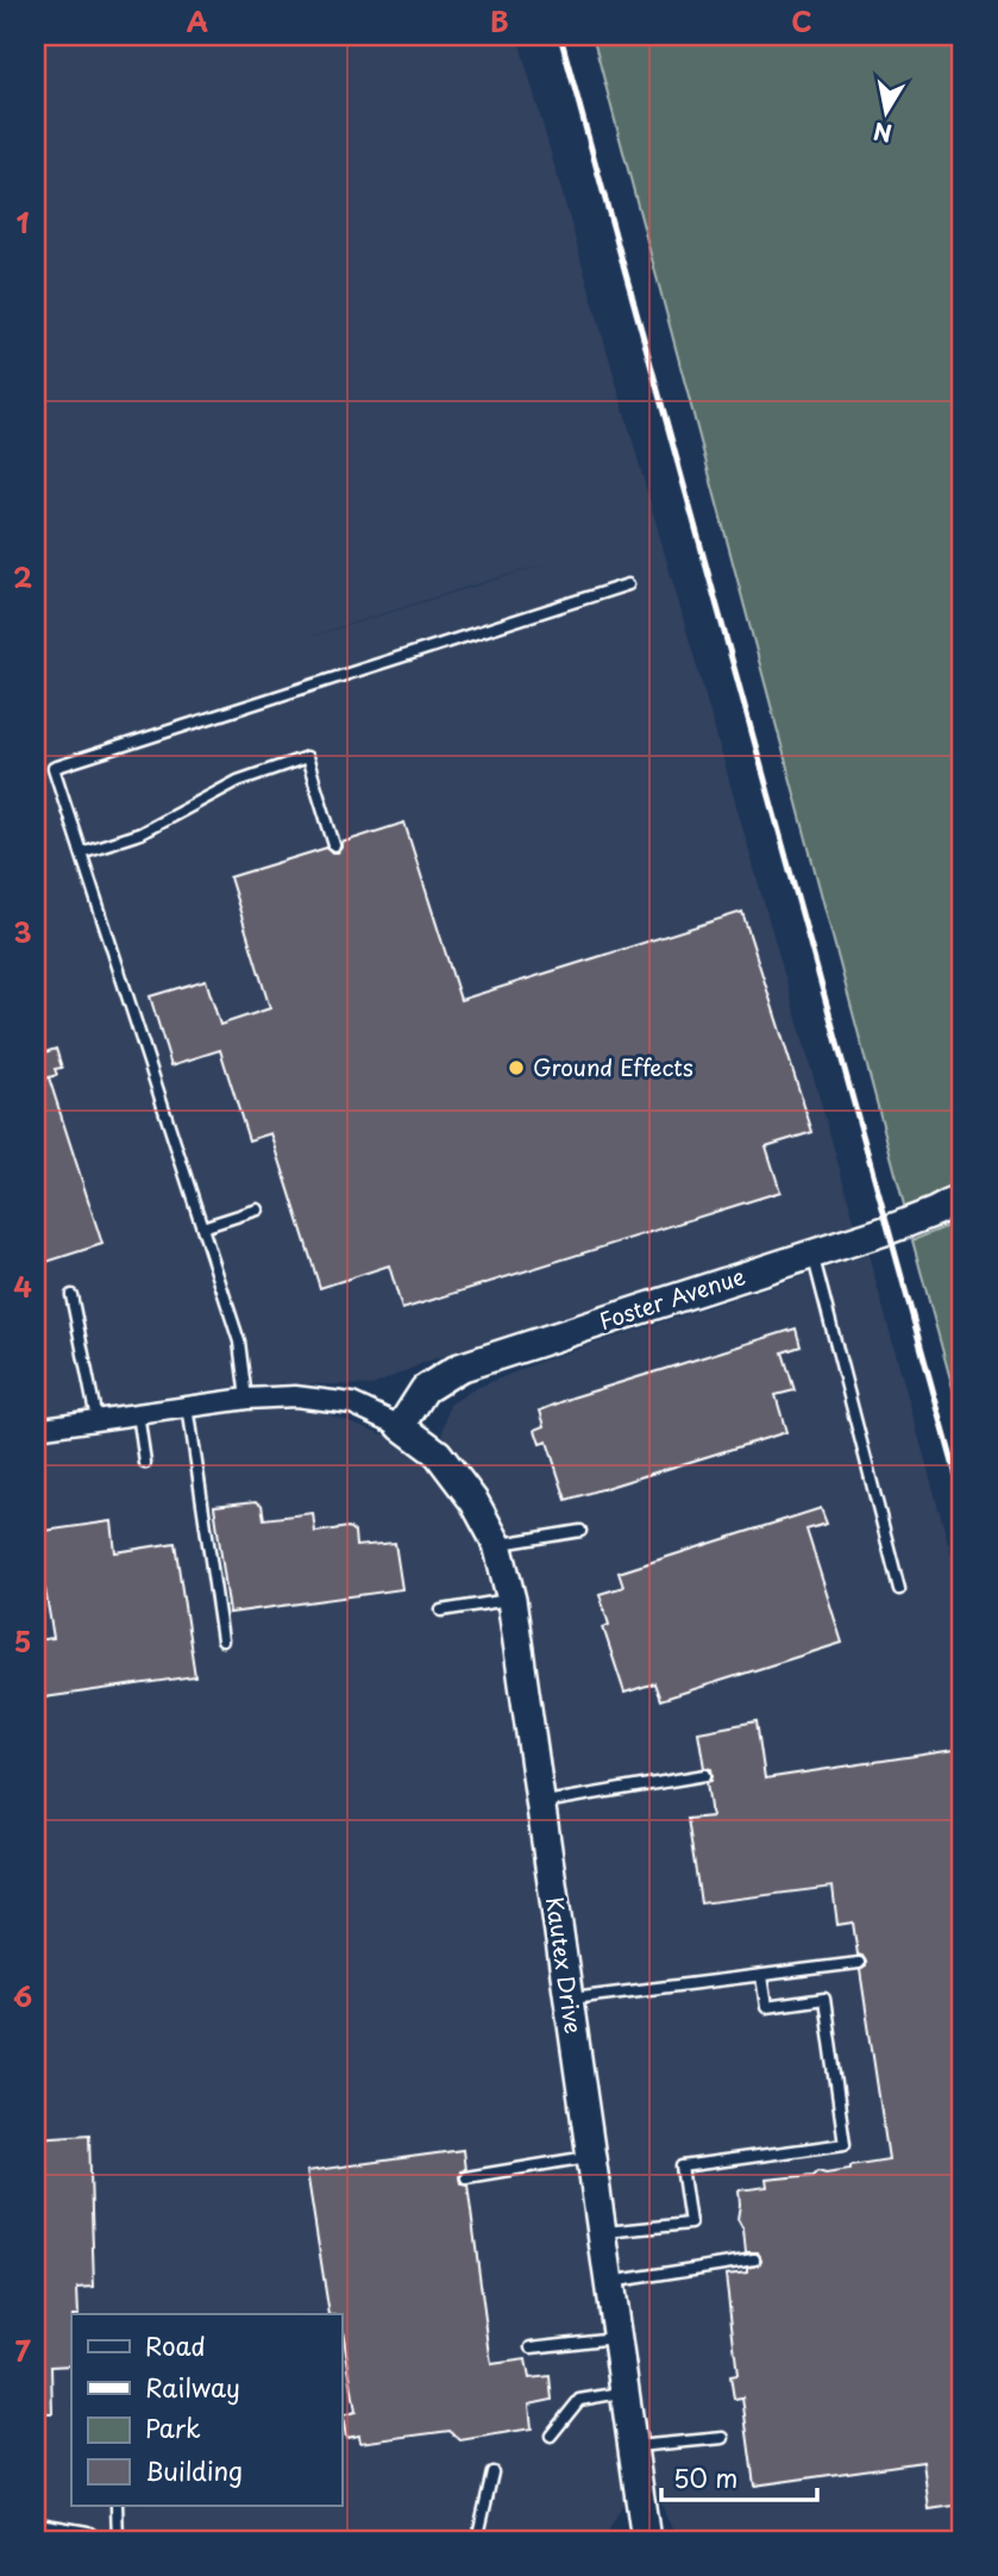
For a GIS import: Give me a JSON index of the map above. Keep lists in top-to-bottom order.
{
  "streets": {
    "street": ["Foster Avenue", "Kautex Drive"]
  },
  "crossings": [
    ["Foster Avenue", "Kautex Drive"]
  ],
  "places": ["Ground Effects"],
  "legend": [
    "Road",
    "Railway",
    "Park",
    "Building"
  ],
  "scale_bar": "50 m",
  "north": "bottom",
  "grid": {
    "columns": ["A", "B", "C"],
    "rows": [
      "1",
      "2",
      "3",
      "4",
      "5",
      "6",
      "7"
    ]
  }
}
